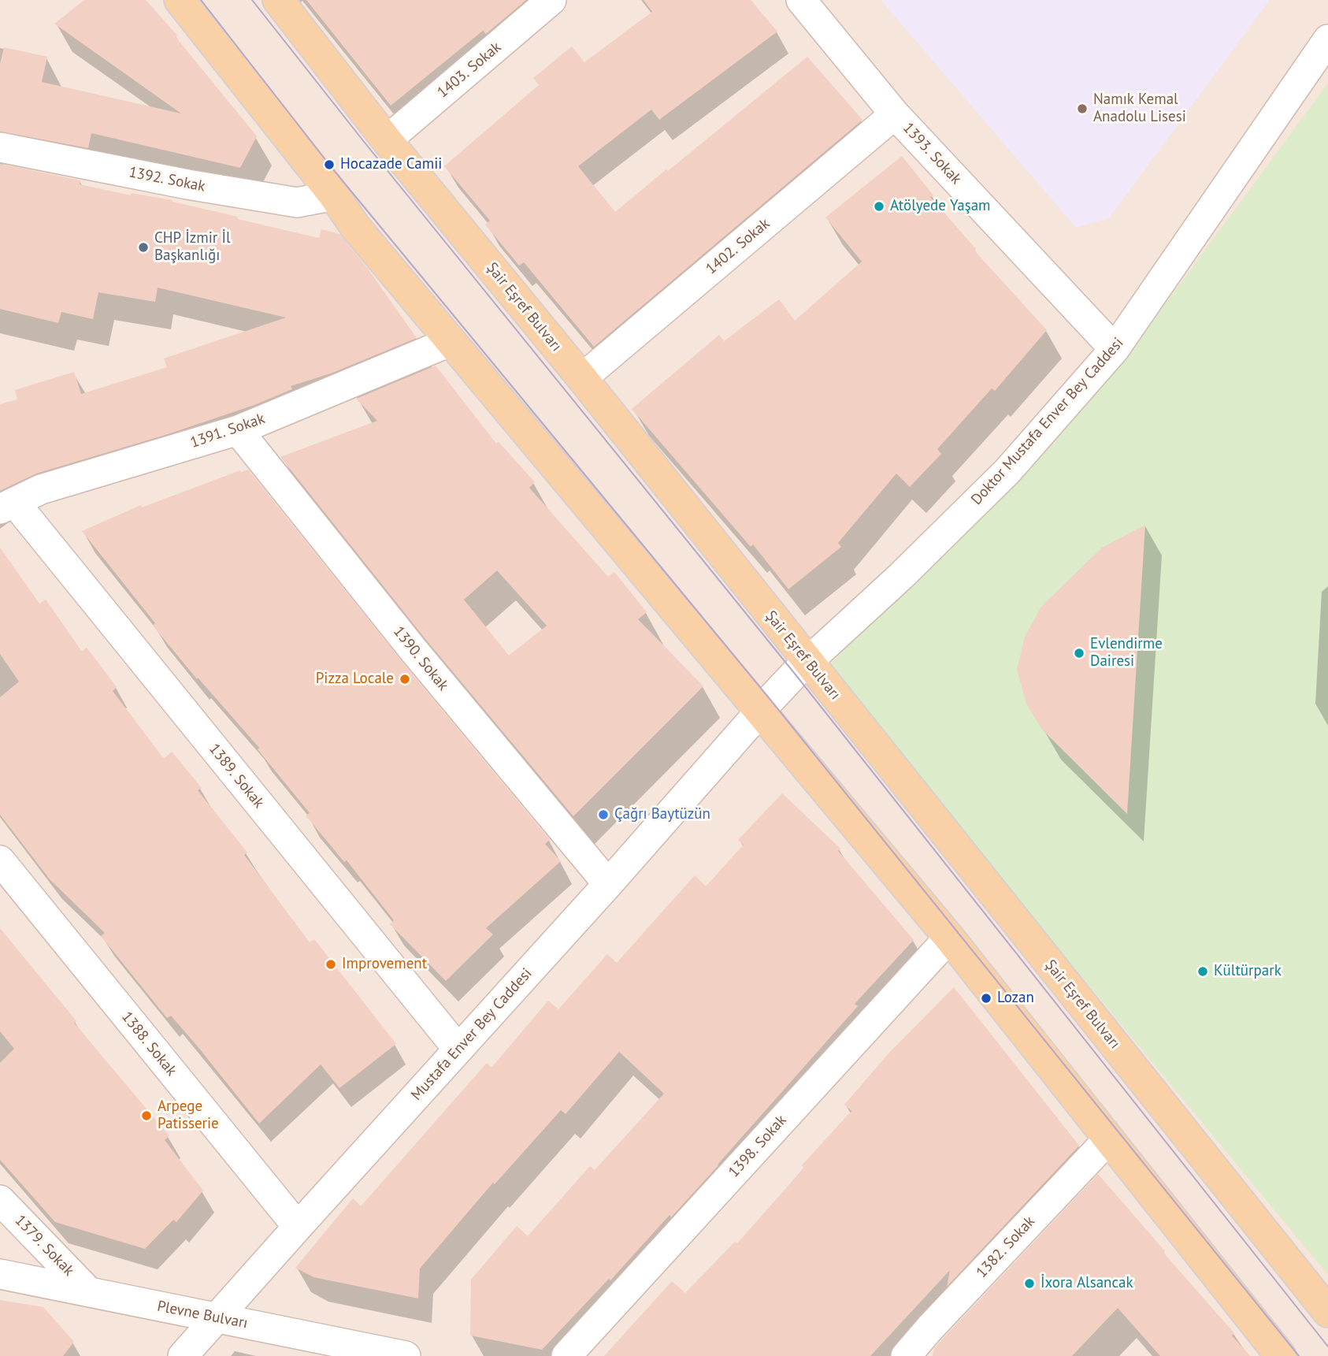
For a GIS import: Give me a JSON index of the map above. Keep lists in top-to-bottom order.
{
  "streets": {
    "main road": ["Şair Eşref Bulvarı"],
    "street": [
      "1403. Sokak",
      "1393. Sokak",
      "1392. Sokak",
      "1402. Sokak",
      "Doktor Mustafa Enver Bey Caddesi",
      "1391. Sokak",
      "1390. Sokak",
      "1389. Sokak",
      "Mustafa Enver Bey Caddesi",
      "1388. Sokak",
      "1398. Sokak",
      "1379. Sokak",
      "1382. Sokak",
      "Plevne Bulvarı"
    ]
  },
  "crossings": [
    ["1403. Sokak", "Şair Eşref Bulvarı"],
    ["1393. Sokak", "1402. Sokak"],
    ["1393. Sokak", "Doktor Mustafa Enver Bey Caddesi"],
    ["1402. Sokak", "Şair Eşref Bulvarı"],
    ["Şair Eşref Bulvarı", "Doktor Mustafa Enver Bey Caddesi"],
    ["Doktor Mustafa Enver Bey Caddesi", "Mustafa Enver Bey Caddesi"],
    ["1391. Sokak", "1390. Sokak"],
    ["1391. Sokak", "1389. Sokak"],
    ["1390. Sokak", "Mustafa Enver Bey Caddesi"],
    ["1389. Sokak", "Mustafa Enver Bey Caddesi"],
    ["Mustafa Enver Bey Caddesi", "1388. Sokak"],
    ["Mustafa Enver Bey Caddesi", "Plevne Bulvarı"],
    ["1379. Sokak", "Plevne Bulvarı"]
  ],
  "places": [
    "Namık Kemal Anadolu Lisesi",
    "Hocazade Camii",
    "Atölyede Yaşam",
    "CHP İzmir İl Başkanlığı",
    "Evlendirme Dairesi",
    "Pizza Locale",
    "Çağrı Baytüzün",
    "Improvement",
    "Kültürpark",
    "Lozan",
    "Arpege Patisserie",
    "İxora Alsancak"
  ]
}
